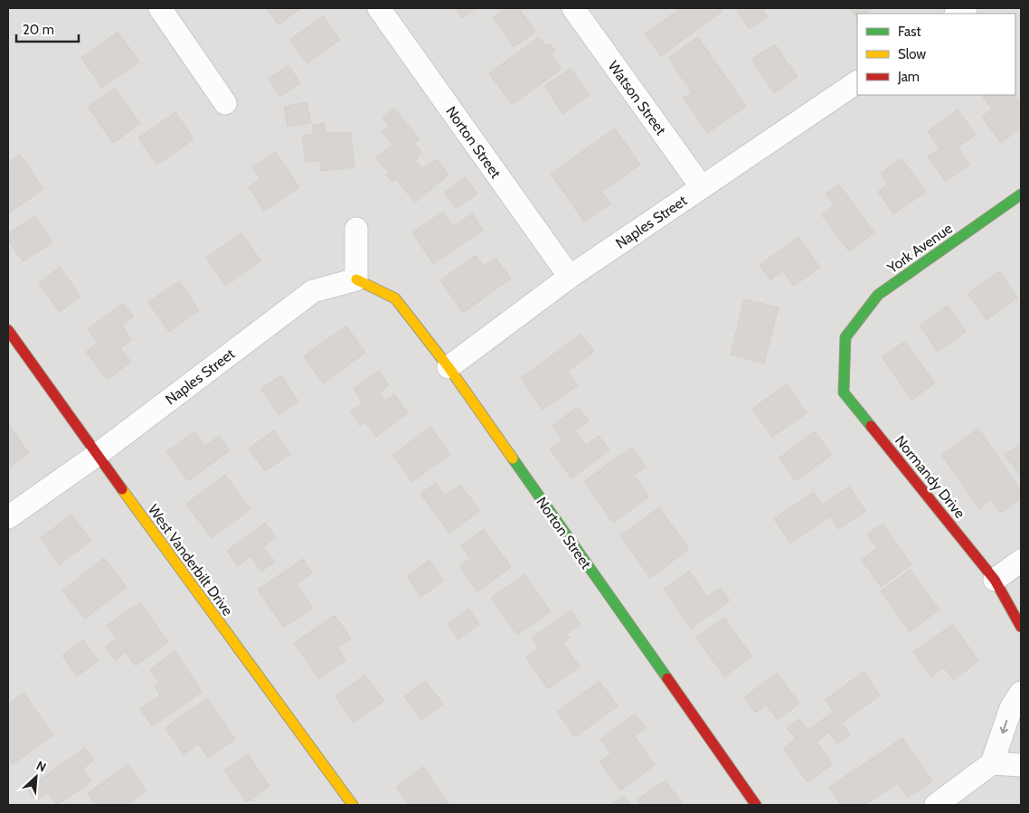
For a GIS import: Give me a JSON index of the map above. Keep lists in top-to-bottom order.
{
  "streets": {
    "street": [
      "Watson Street",
      "Norton Street",
      "Naples Street",
      "York Avenue",
      "Normandy Drive",
      "West Vanderbilt Drive"
    ]
  },
  "crossings": [
    ["Watson Street", "Naples Street"],
    ["Norton Street", "Naples Street"],
    ["Naples Street", "West Vanderbilt Drive"],
    ["York Avenue", "Normandy Drive"]
  ],
  "legend": ["Fast", "Slow", "Jam"],
  "scale_bar": "20 m",
  "north": "top right"
}
